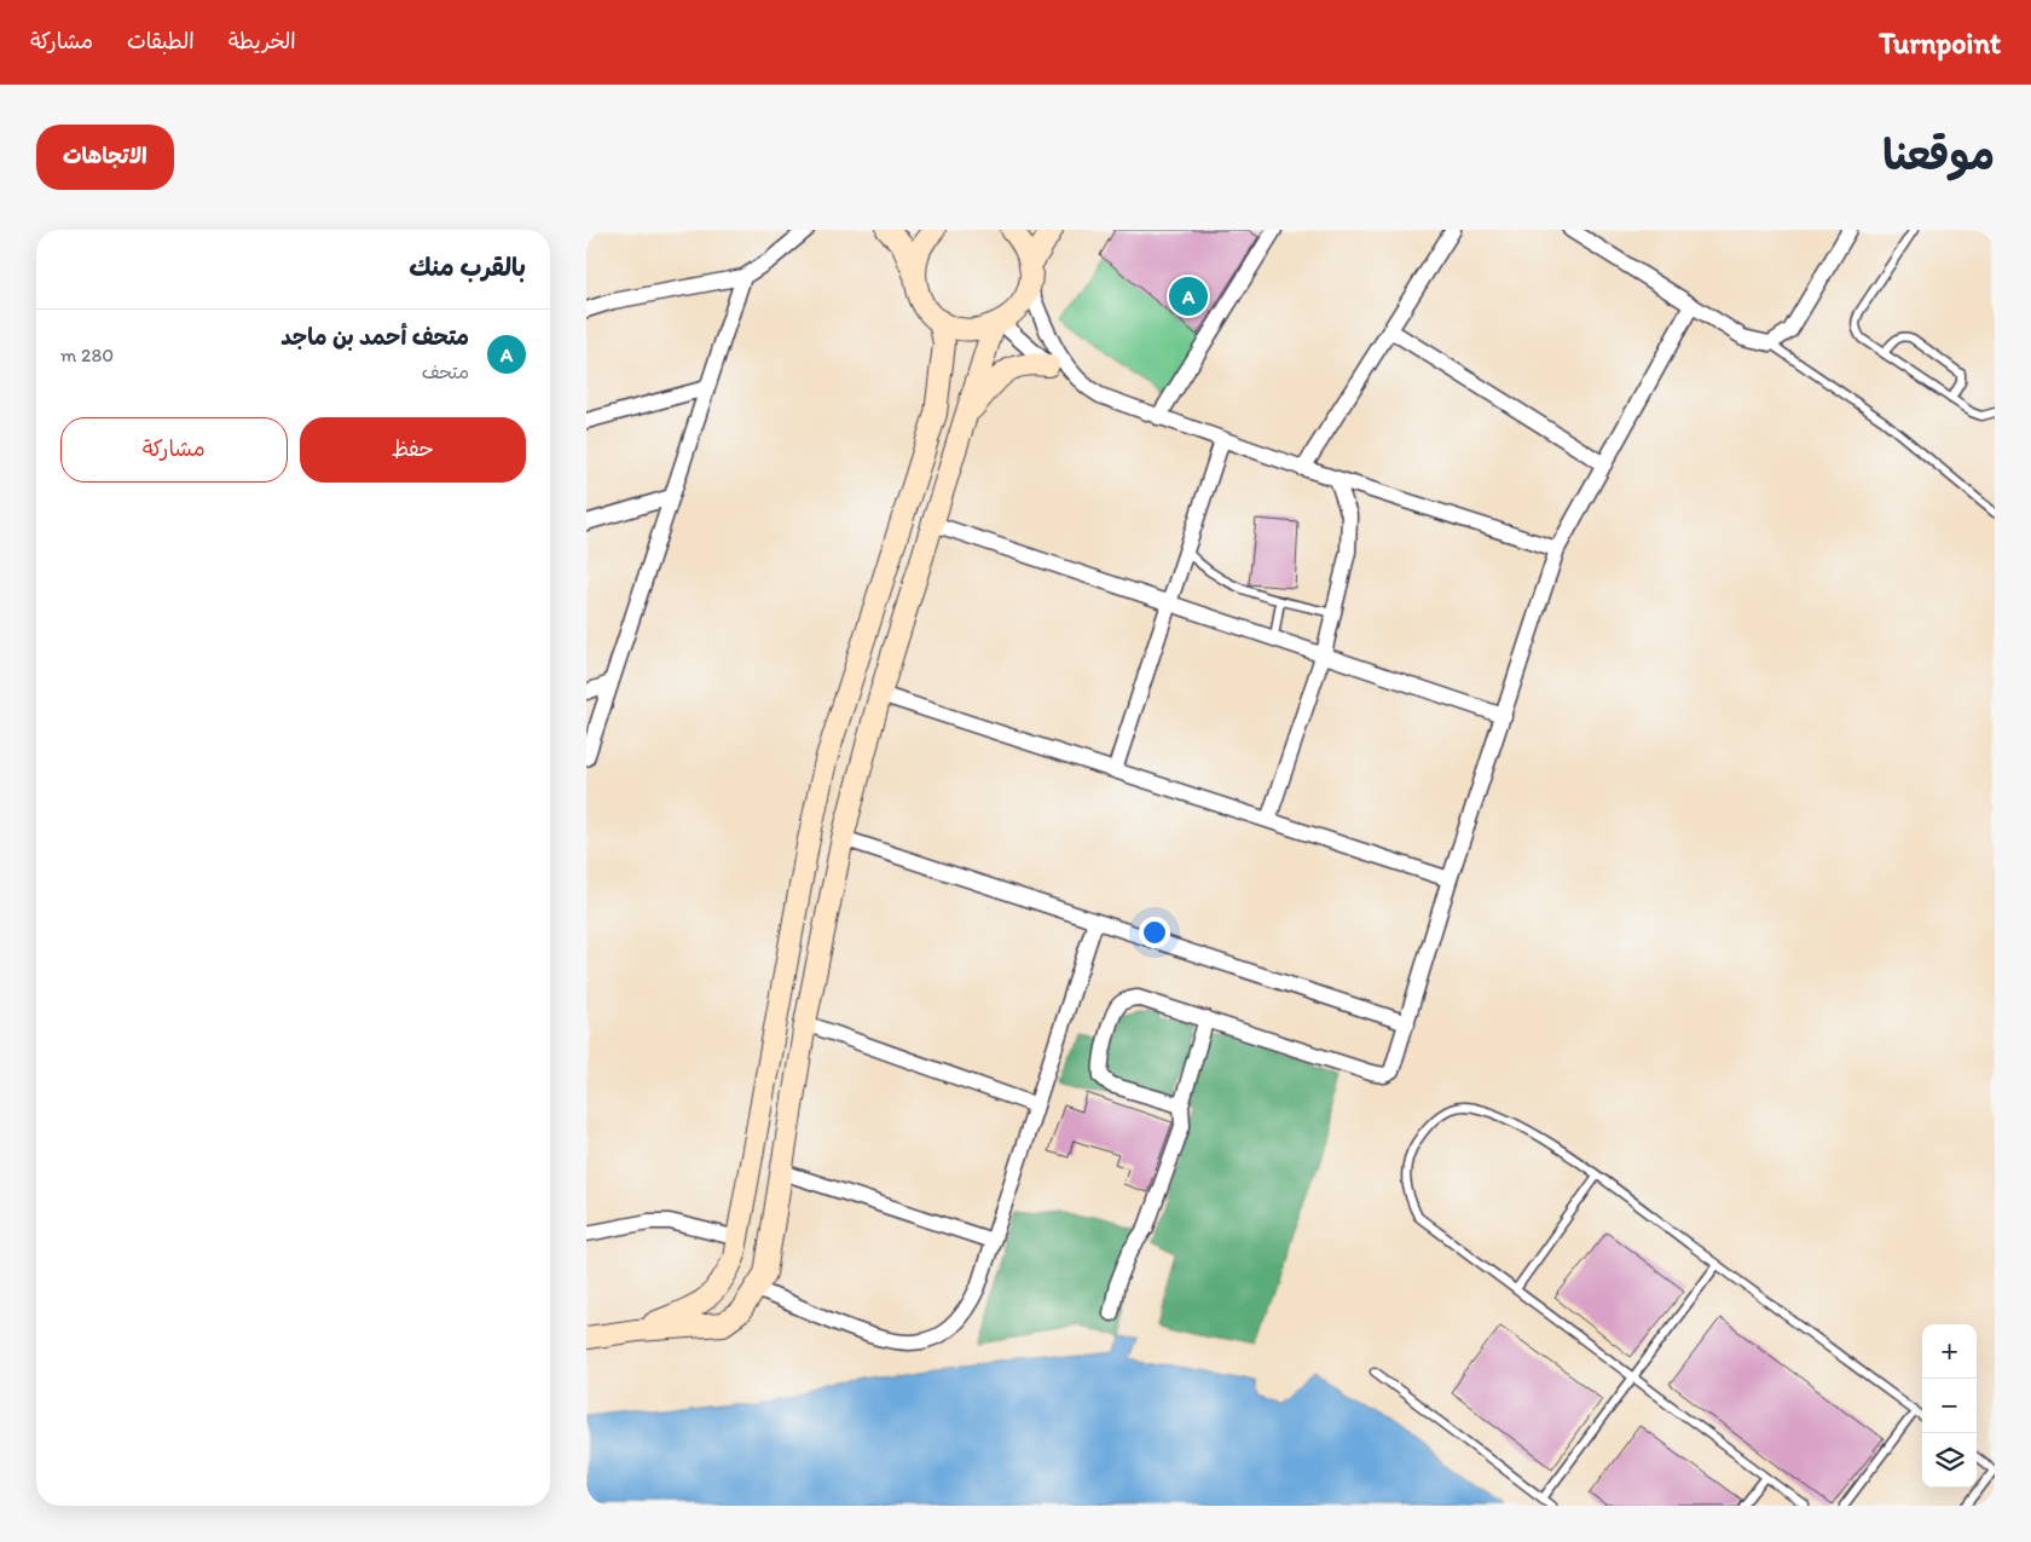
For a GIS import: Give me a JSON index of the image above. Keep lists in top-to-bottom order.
{
  "page": {
    "header": "Turnpoint",
    "nav": ["الخريطة", "الطبقات", "مشاركة"],
    "title": "موقعنا",
    "buttons": [
      "الاتجاهات",
      ["حفظ", "مشاركة"]
    ],
    "heading": "بالقرب منك",
    "pins": "A",
    "list": [
      {
        "mark": "A",
        "name": "متحف أحمد بن ماجد",
        "note": "متحف",
        "value": "280 m"
      }
    ],
    "map_buttons": ["+", "−"]
  }
}
